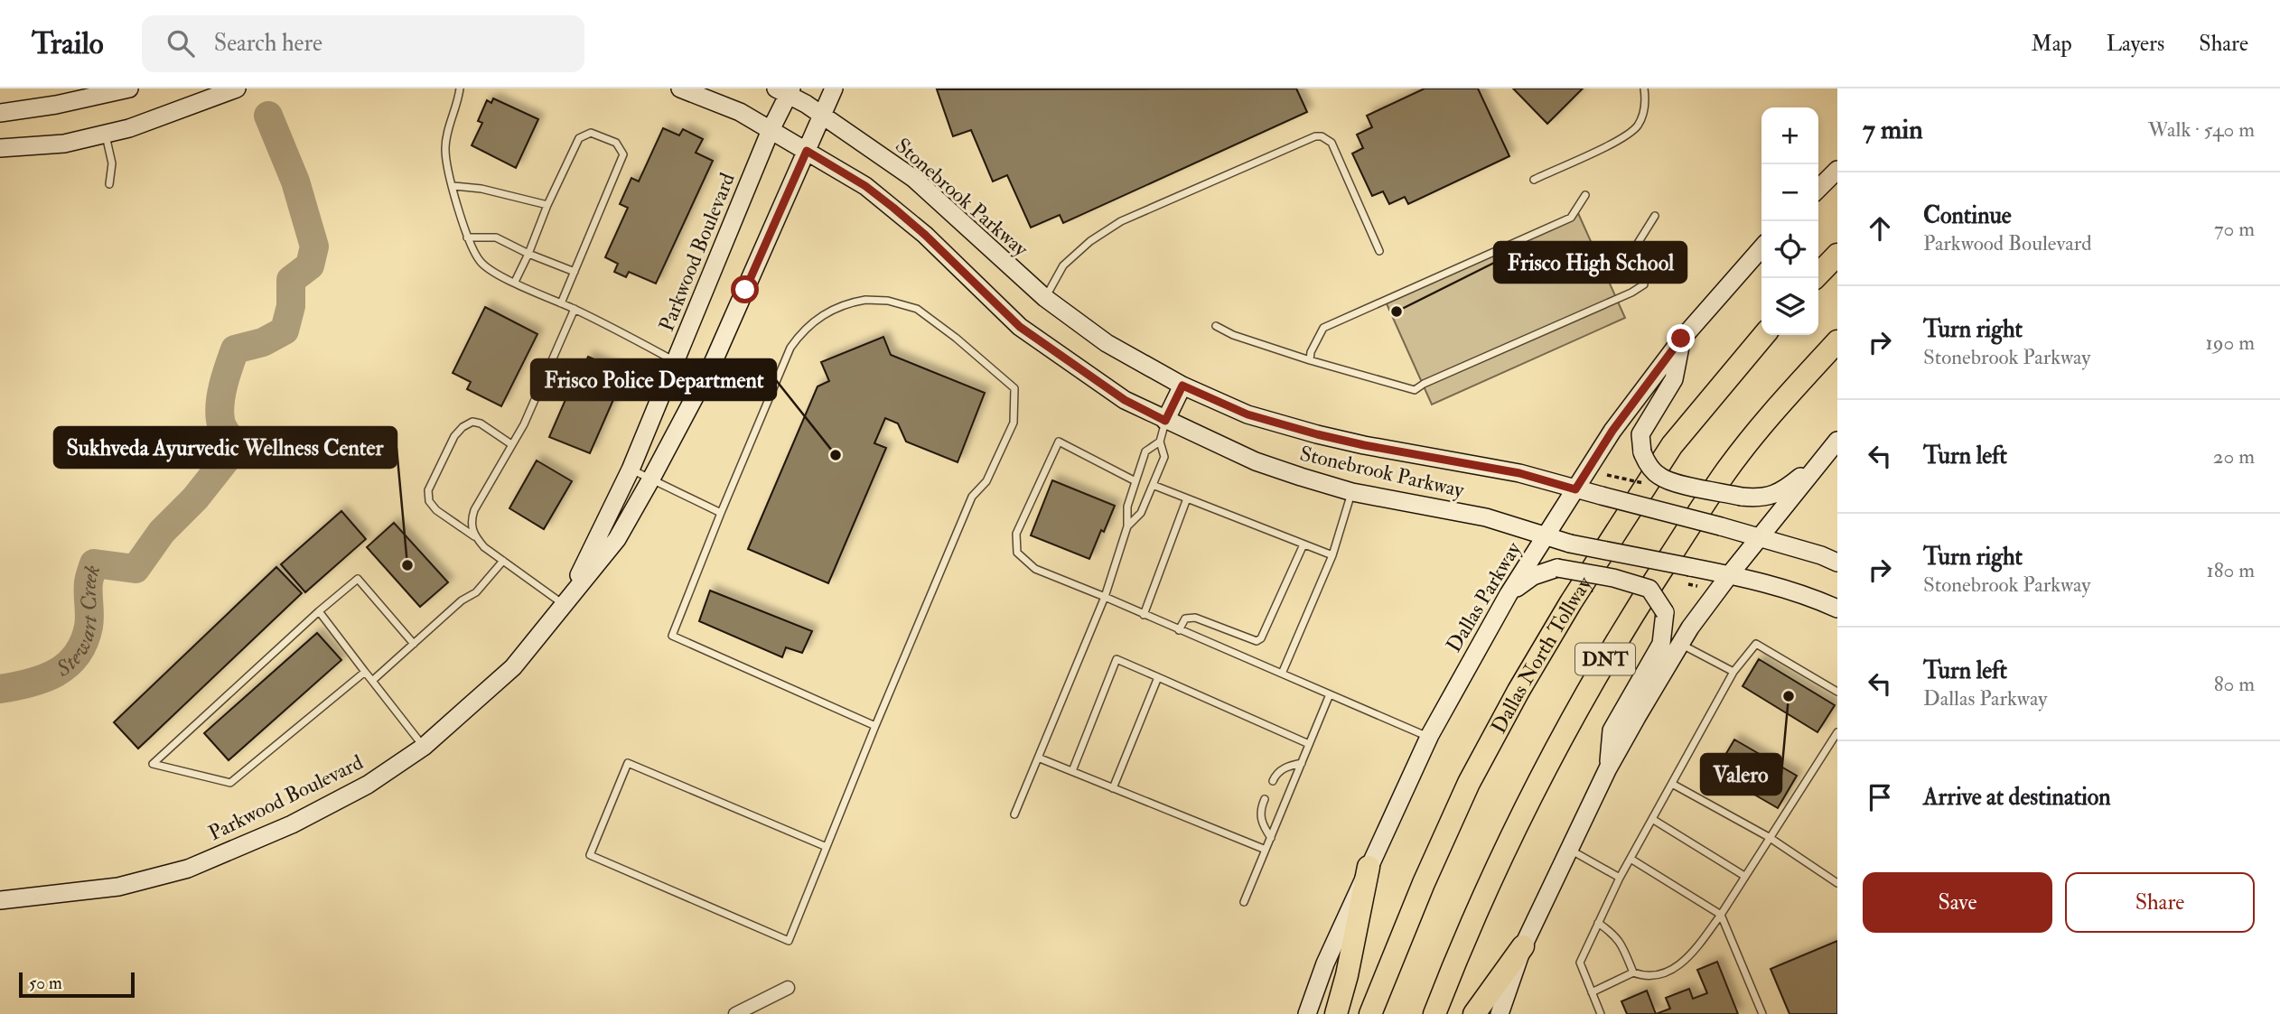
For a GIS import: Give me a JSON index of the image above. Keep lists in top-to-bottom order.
{
  "streets": {
    "highway": ["Dallas North Tollway", "DNT"],
    "main road": ["Stonebrook Parkway", "Parkwood Boulevard", "Dallas Parkway"]
  },
  "crossings": [
    ["Stonebrook Parkway", "Parkwood Boulevard"],
    ["Stonebrook Parkway", "Dallas Parkway"]
  ],
  "water": ["Stewart Creek"],
  "places": [
    "Frisco High School",
    "Frisco Police Department",
    "Sukhveda Ayurvedic Wellness Center",
    "Valero"
  ],
  "scale_bar": "50 m",
  "page": {
    "header": "Trailo",
    "search": "Search here",
    "nav": ["Map", "Layers", "Share"],
    "heading": ["7 min", "Walk · 540 m"],
    "map_buttons": ["+", "−"],
    "list": [
      ["Continue", "Parkwood Boulevard", "70 m"],
      ["Turn right", "Stonebrook Parkway", "190 m"],
      ["Turn left", "20 m"],
      ["Turn right", "Stonebrook Parkway", "180 m"],
      ["Turn left", "Dallas Parkway", "80 m"],
      "Arrive at destination"
    ],
    "buttons": ["Save", "Share"],
    "scale": "50 m"
  }
}
